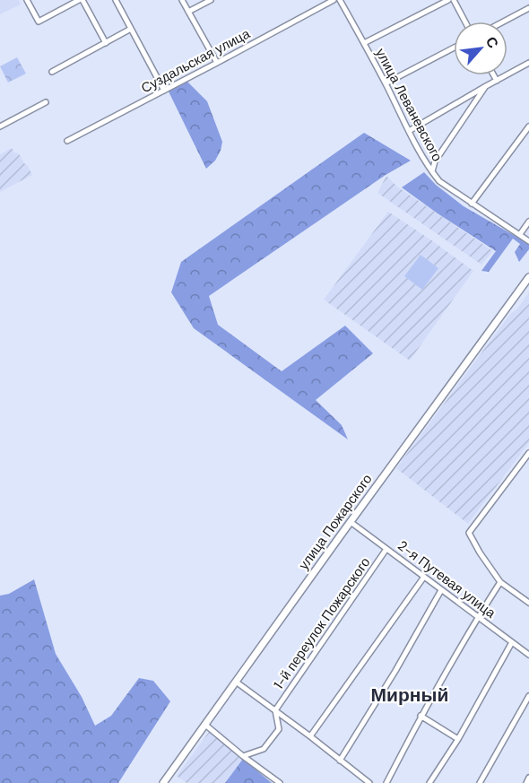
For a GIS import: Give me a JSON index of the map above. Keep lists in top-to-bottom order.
{
  "streets": {
    "street": [
      "Суздальская улица",
      "улица Леваневского",
      "улица Пожарского",
      "2-я Путевая улица",
      "1-й переулок Пожарского"
    ]
  },
  "crossings": [
    ["улица Пожарского", "2-я Путевая улица"],
    ["2-я Путевая улица", "1-й переулок Пожарского"]
  ],
  "districts": ["Мирный"],
  "north": "top right"
}
